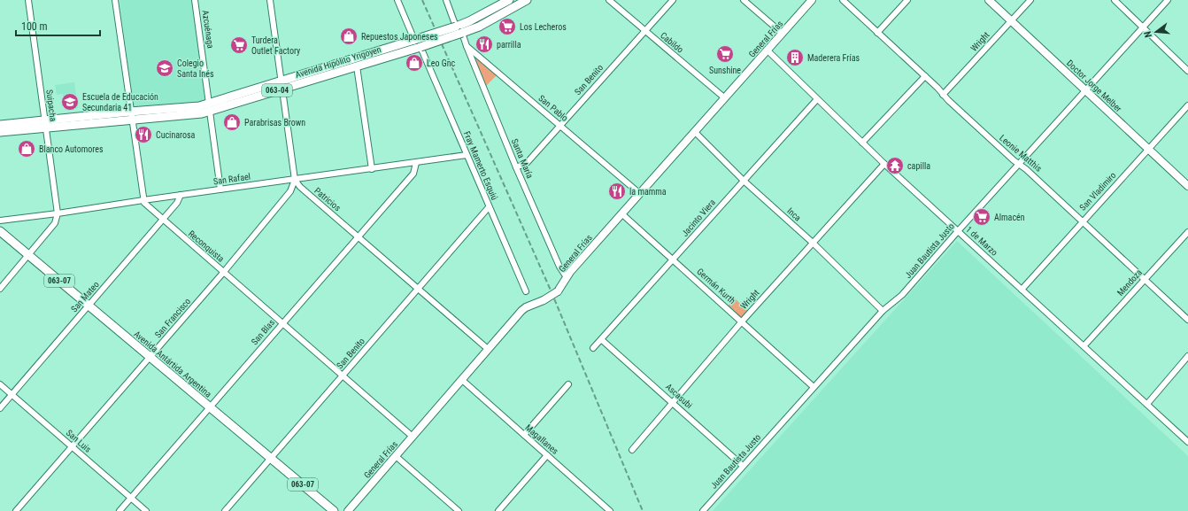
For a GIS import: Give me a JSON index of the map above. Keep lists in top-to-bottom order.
{
  "streets": {
    "main road": [
      "General Frías",
      "Avenida Hipólito Yrigoyen",
      "Doctor Jorge Melber",
      "063-04",
      "063-07",
      "Avenida Antártida Argentina"
    ],
    "street": [
      "Azcuénaga",
      "Wright",
      "Cabildo",
      "San Benito",
      "Suipacha",
      "San Pablo",
      "Leonie Matthis",
      "Santa María",
      "Fray Mamerto Esquiú",
      "San Rafael",
      "San Vladimiro",
      "Patricios",
      "Inca",
      "Jacinto Viera",
      "1 de Marzo",
      "Reconquista",
      "Juan Bautista Justo",
      "Mendoza",
      "Germán Kurth",
      "San Mateo",
      "San Francisco",
      "San Blas",
      "Ascasubi",
      "Magallanes",
      "San Luis"
    ]
  },
  "crossings": [
    ["Azcuénaga", "Avenida Hipólito Yrigoyen"],
    ["Azcuénaga", "San Rafael"],
    ["General Frías", "Cabildo"],
    ["General Frías", "San Pablo"],
    ["General Frías", "Santa María"],
    ["General Frías", "Patricios"],
    ["General Frías", "Inca"],
    ["General Frías", "1 de Marzo"],
    ["General Frías", "Reconquista"],
    ["General Frías", "Germán Kurth"],
    ["General Frías", "Magallanes"],
    ["Wright", "Doctor Jorge Melber"],
    ["Wright", "Leonie Matthis"],
    ["Wright", "Inca"],
    ["Wright", "1 de Marzo"],
    ["Wright", "Germán Kurth"],
    ["Wright", "Ascasubi"],
    ["Cabildo", "San Benito"],
    ["Avenida Hipólito Yrigoyen", "Suipacha"],
    ["Avenida Hipólito Yrigoyen", "Fray Mamerto Esquiú"],
    ["San Benito", "San Pablo"],
    ["San Benito", "Santa María"],
    ["San Benito", "Fray Mamerto Esquiú"],
    ["San Benito", "Patricios"],
    ["San Benito", "Reconquista"],
    ["San Benito", "Avenida Antártida Argentina"],
    ["Doctor Jorge Melber", "San Vladimiro"],
    ["Doctor Jorge Melber", "Juan Bautista Justo"],
    ["Suipacha", "San Rafael"],
    ["San Pablo", "Santa María"],
    ["Leonie Matthis", "San Vladimiro"],
    ["Leonie Matthis", "Juan Bautista Justo"],
    ["Leonie Matthis", "Mendoza"],
    ["Fray Mamerto Esquiú", "San Rafael"],
    ["San Rafael", "Patricios"],
    ["San Rafael", "Reconquista"],
    ["San Rafael", "San Mateo"],
    ["San Rafael", "San Francisco"],
    ["San Rafael", "San Blas"],
    ["San Vladimiro", "1 de Marzo"],
    ["Patricios", "San Francisco"],
    ["Patricios", "San Blas"],
    ["Inca", "Jacinto Viera"],
    ["Inca", "Juan Bautista Justo"],
    ["Jacinto Viera", "1 de Marzo"],
    ["Jacinto Viera", "Germán Kurth"],
    ["Jacinto Viera", "Ascasubi"],
    ["1 de Marzo", "Juan Bautista Justo"],
    ["1 de Marzo", "Mendoza"],
    ["Reconquista", "San Mateo"],
    ["Reconquista", "San Francisco"],
    ["Reconquista", "San Blas"],
    ["Juan Bautista Justo", "Germán Kurth"],
    ["Juan Bautista Justo", "Ascasubi"],
    ["San Mateo", "Avenida Antártida Argentina"],
    ["San Mateo", "San Luis"],
    ["San Francisco", "Avenida Antártida Argentina"],
    ["San Francisco", "San Luis"],
    ["San Blas", "Avenida Antártida Argentina"],
    ["San Blas", "San Luis"]
  ],
  "places": {
    "supermarket": [
      "Los Lecheros",
      "Turdera Outlet Factory",
      "Sunshine",
      "Almacén"
    ],
    "shop": [
      "Repuestos Japoneses",
      "Leo Gnc",
      "Parabrisas Brown",
      "Blanco Automores"
    ],
    "restaurant": ["parrilla", "Cucinarosa", "la mamma"],
    "building": ["Maderera Frías"],
    "school or university": ["Colegio Santa Inés", "Escuela de Educación Secundaria 41"],
    "temple": ["capilla"]
  },
  "scale_bar": "100 m",
  "north": "left"
}
